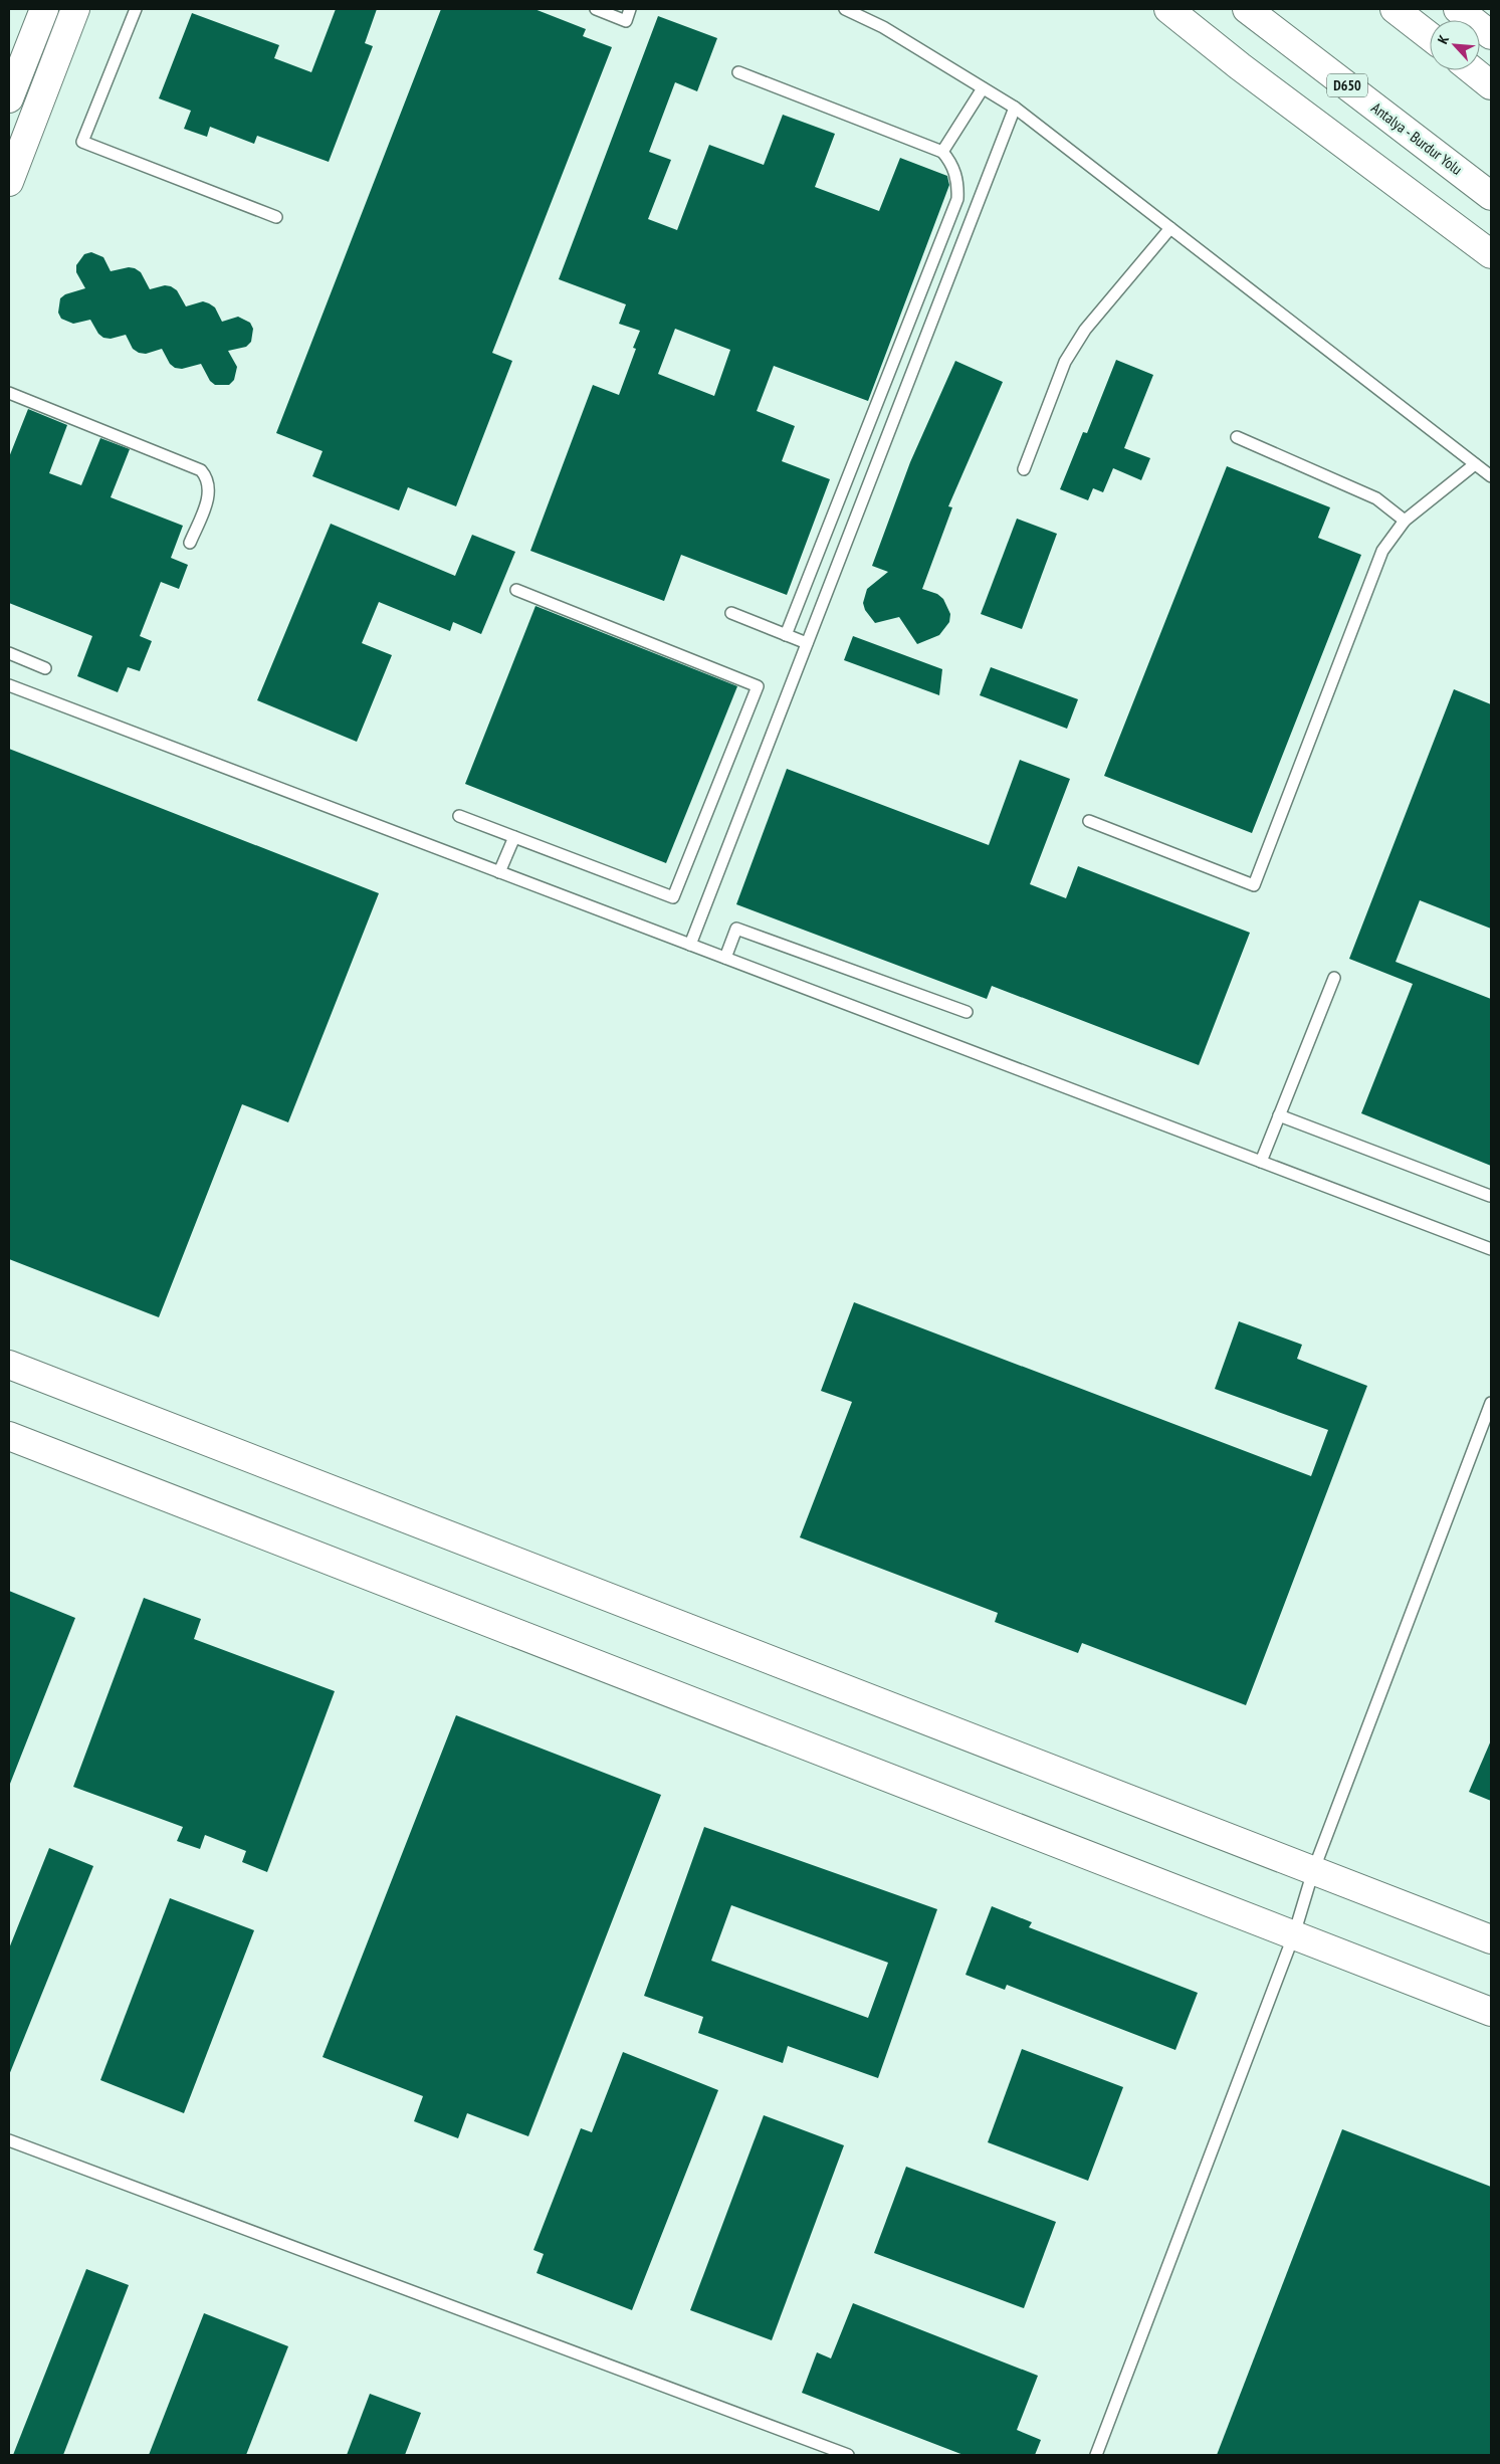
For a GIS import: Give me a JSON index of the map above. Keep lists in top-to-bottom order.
{
  "streets": {
    "main road": ["D650", "Antalya - Burdur Yolu"]
  },
  "north": "top left"
}
